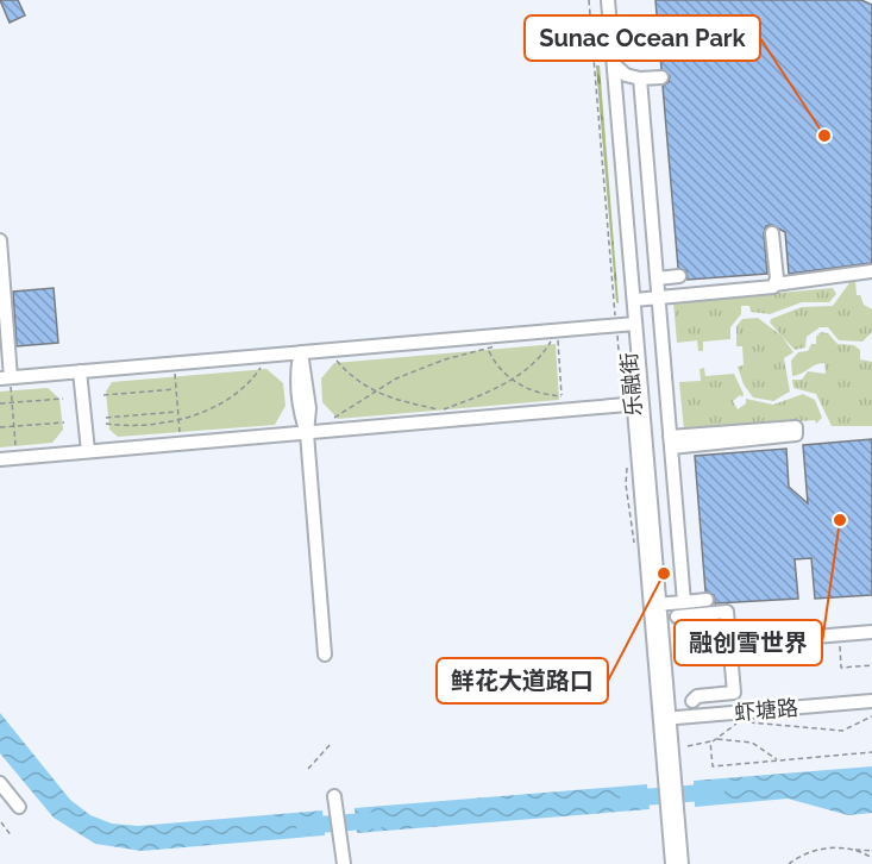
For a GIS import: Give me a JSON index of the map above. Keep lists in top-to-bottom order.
{
  "streets": {
    "street": ["乐融街", "虾塘路"]
  },
  "crossings": [
    ["乐融街", "虾塘路"]
  ],
  "places": ["Sunac Ocean Park", "融创雪世界", "鲜花大道路口"]
}
